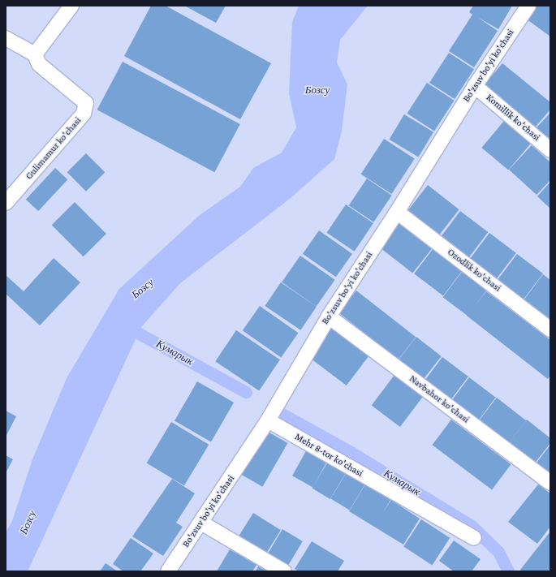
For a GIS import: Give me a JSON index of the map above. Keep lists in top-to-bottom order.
{
  "streets": {
    "street": [
      "Bo'zsuv bo'yi ko'chasi",
      "Komillik ko'chasi",
      "Gulimamur ko'chasi",
      "Ozodlik ko'chasi",
      "Navbahor ko'chasi",
      "Mehr 8-tor ko'chasi"
    ]
  },
  "crossings": [
    ["Bo'zsuv bo'yi ko'chasi", "Komillik ko'chasi"],
    ["Bo'zsuv bo'yi ko'chasi", "Ozodlik ko'chasi"],
    ["Bo'zsuv bo'yi ko'chasi", "Navbahor ko'chasi"],
    ["Bo'zsuv bo'yi ko'chasi", "Mehr 8-tor ko'chasi"]
  ],
  "water": ["Бозсу", "Кумарык"]
}
